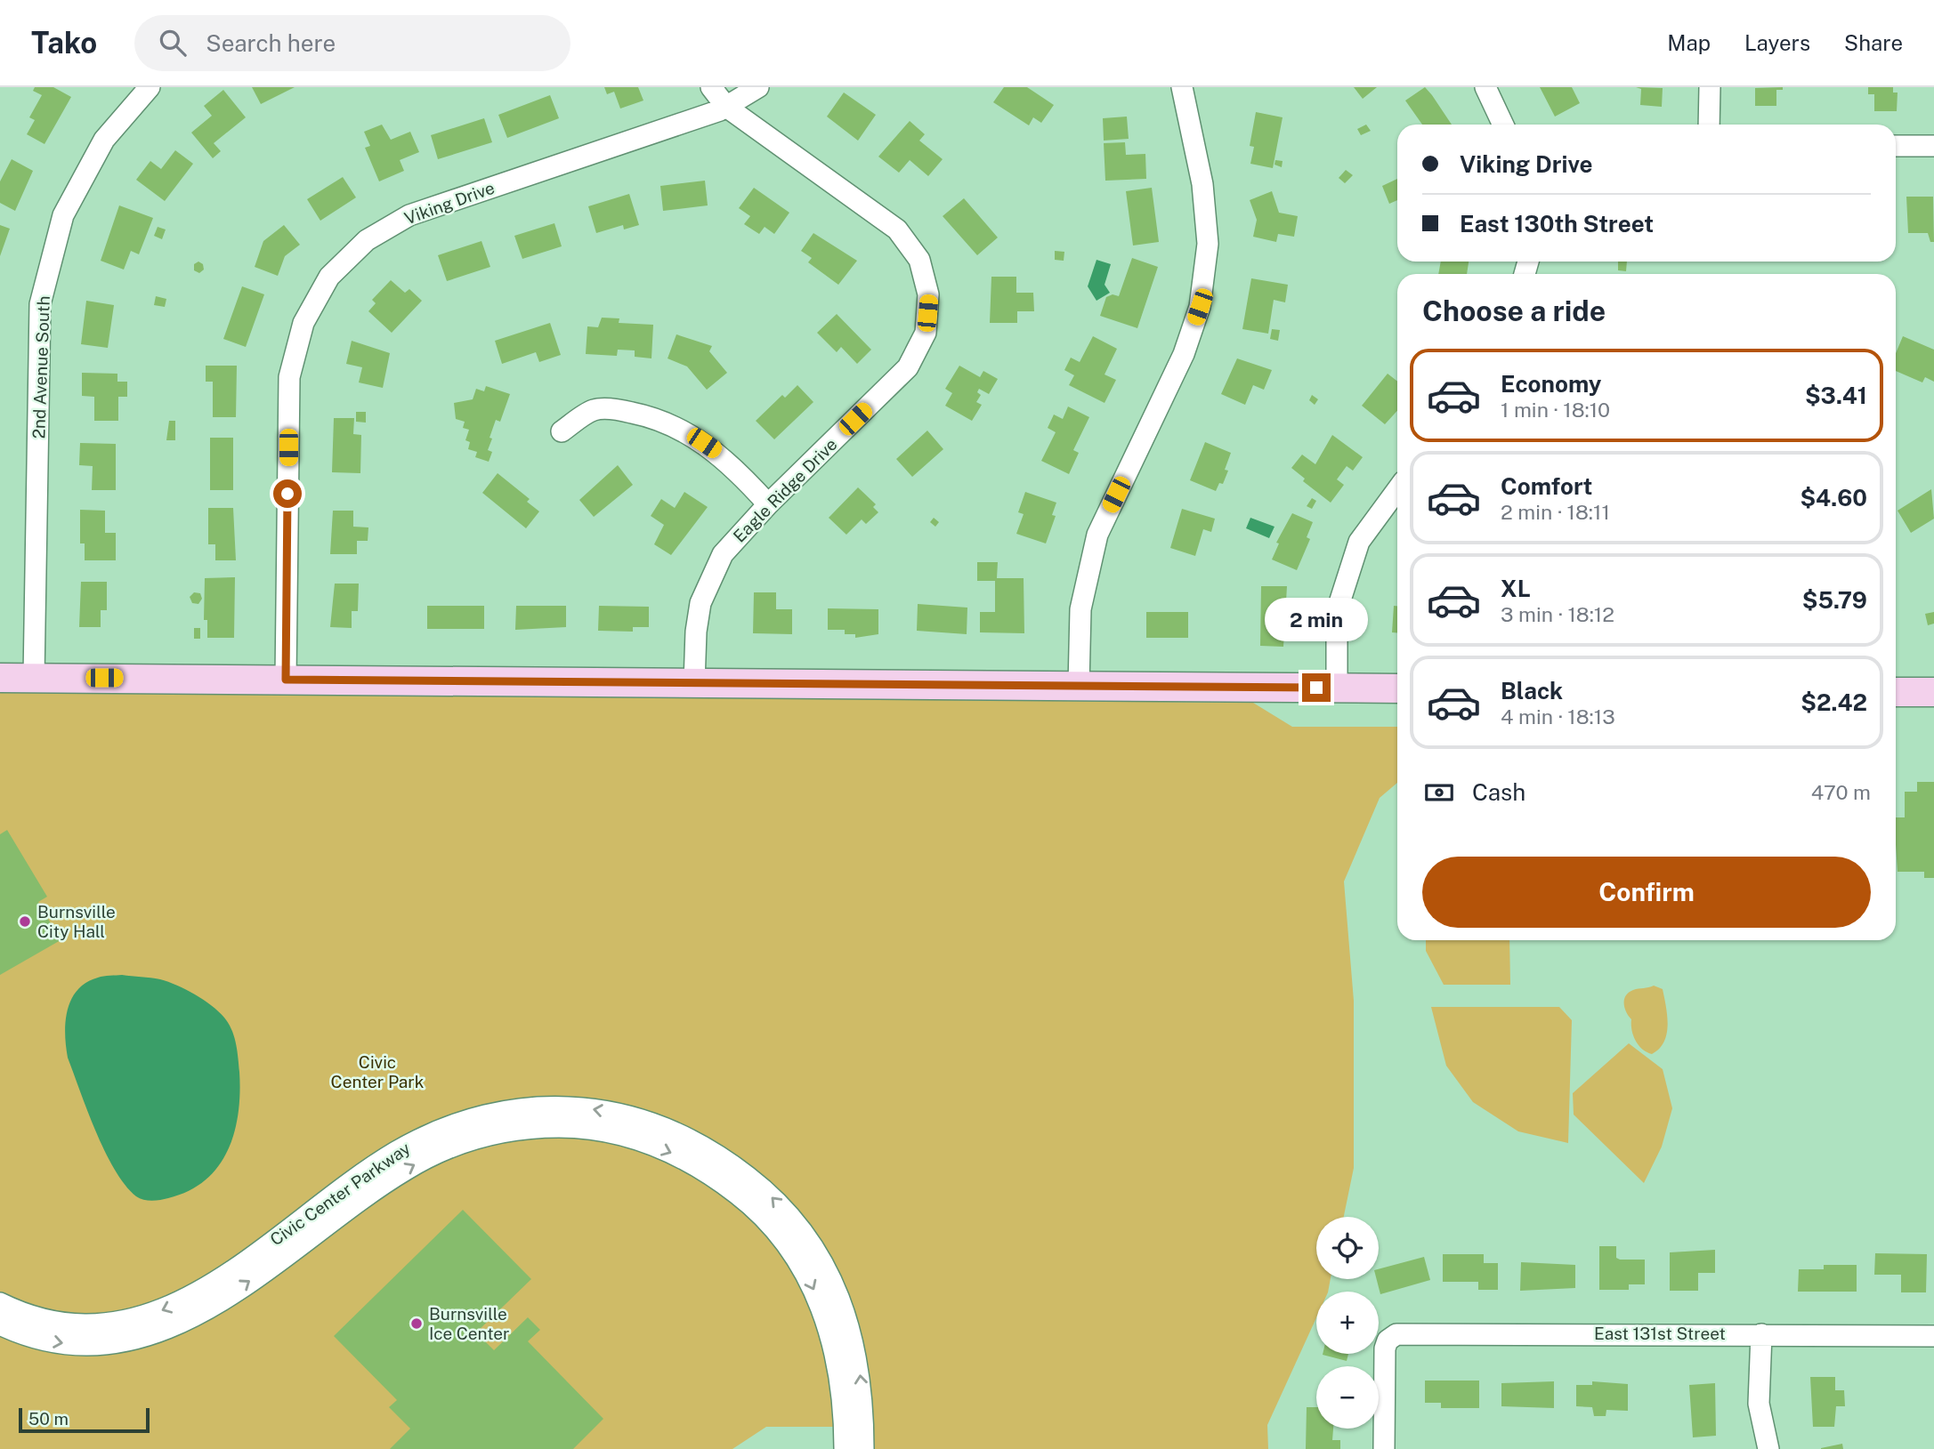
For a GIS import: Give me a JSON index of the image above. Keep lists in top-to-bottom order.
{
  "streets": {
    "street": [
      "Viking Drive",
      "2nd Avenue South",
      "Eagle Ridge Drive",
      "Civic Center Parkway",
      "East 131st Street"
    ]
  },
  "crossings": [
    ["Viking Drive", "Eagle Ridge Drive"]
  ],
  "parks": ["Civic Center Park"],
  "places": ["Burnsville City Hall", "Burnsville Ice Center"],
  "scale_bar": "50 m",
  "page": {
    "header": "Tako",
    "search": "Search here",
    "nav": ["Map", "Layers", "Share"],
    "banner": ["Viking Drive", "East 130th Street"],
    "heading": "Choose a ride",
    "list": [
      {
        "name": "Economy",
        "note": "1 min · 18:10",
        "value": "$3.41"
      },
      {
        "name": "Comfort",
        "note": "2 min · 18:11",
        "value": "$4.60"
      },
      {
        "name": "XL",
        "note": "3 min · 18:12",
        "value": "$5.79"
      },
      {
        "name": "Black",
        "note": "4 min · 18:13",
        "value": "$2.42"
      }
    ],
    "bubble": "2 min",
    "pay": ["Cash", "470 m"],
    "buttons": "Confirm",
    "map_buttons": ["+", "−"],
    "scale": "50 m"
  }
}
